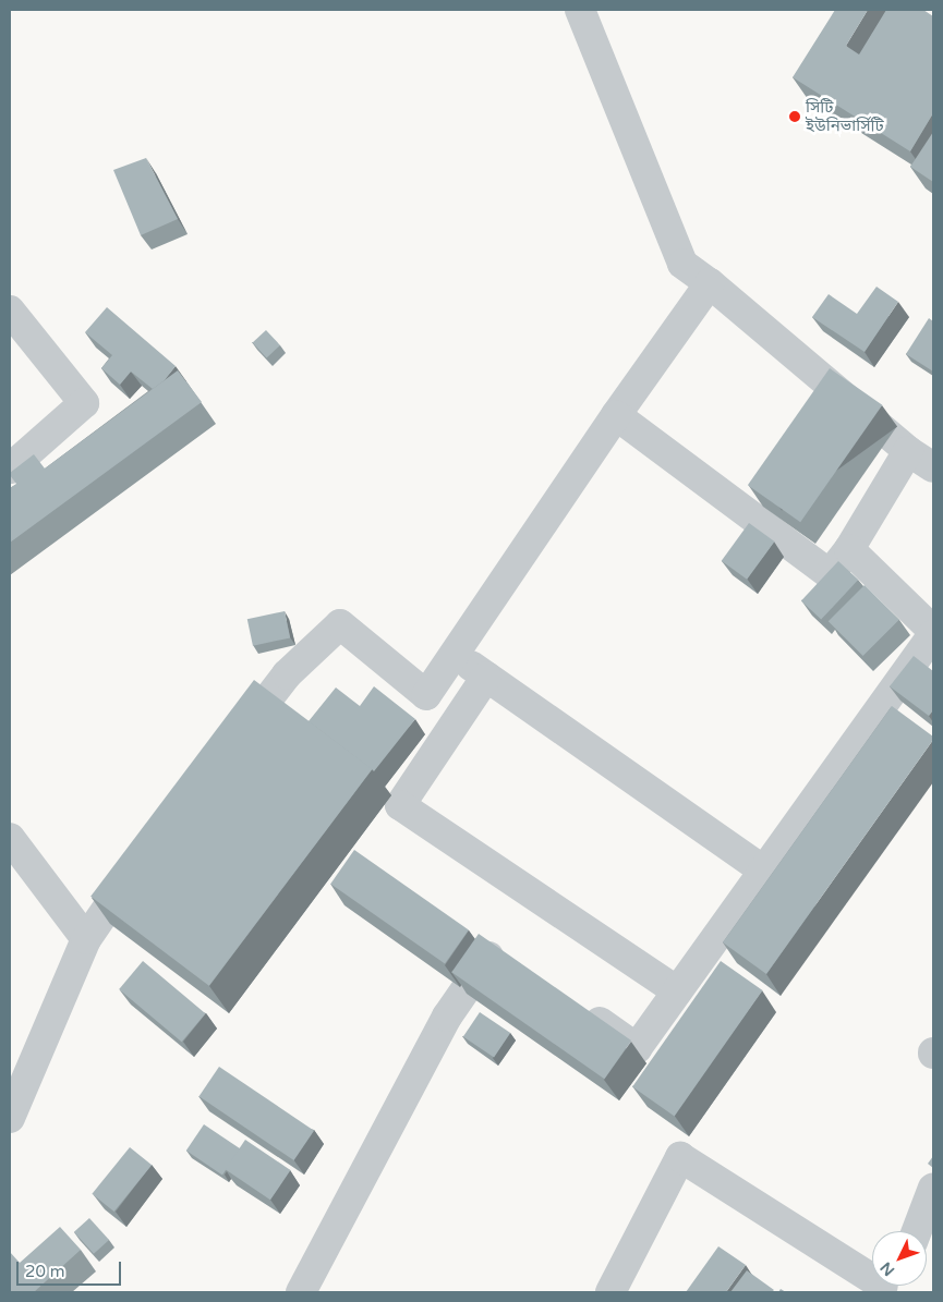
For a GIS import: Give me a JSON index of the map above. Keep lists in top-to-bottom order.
{
  "places": ["সিটি ইউনিভার্সিটি"],
  "scale_bar": "20 m",
  "north": "bottom left"
}
